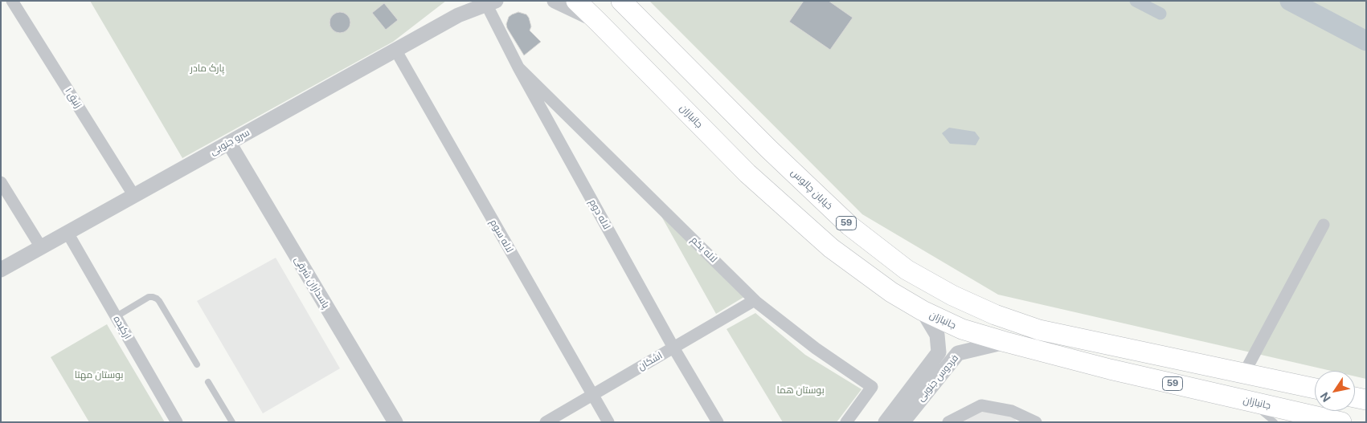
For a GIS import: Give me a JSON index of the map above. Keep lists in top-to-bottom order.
{
  "streets": {
    "highway": ["جانبازان", "خیابان چالوس", "59"],
    "street": [
      "زنبق ۱",
      "سرو جنوبی",
      "لاله دوم",
      "لاله سوم",
      "لاله یکم",
      "پاسداران شرقی",
      "ارکیده",
      "اشکان",
      "فردوس جنوبی"
    ]
  },
  "crossings": [
    ["زنبق ۱", "سرو جنوبی"],
    ["جانبازان", "59"],
    ["جانبازان", "فردوس جنوبی"],
    ["سرو جنوبی", "لاله دوم"],
    ["سرو جنوبی", "لاله سوم"],
    ["سرو جنوبی", "پاسداران شرقی"],
    ["سرو جنوبی", "ارکیده"],
    ["خیابان چالوس", "59"],
    ["لاله دوم", "لاله یکم"],
    ["لاله دوم", "اشکان"],
    ["لاله سوم", "اشکان"],
    ["لاله یکم", "اشکان"]
  ],
  "parks": ["پارک مادر", "بوستان مهتا", "بوستان هما"],
  "north": "bottom left"
}
